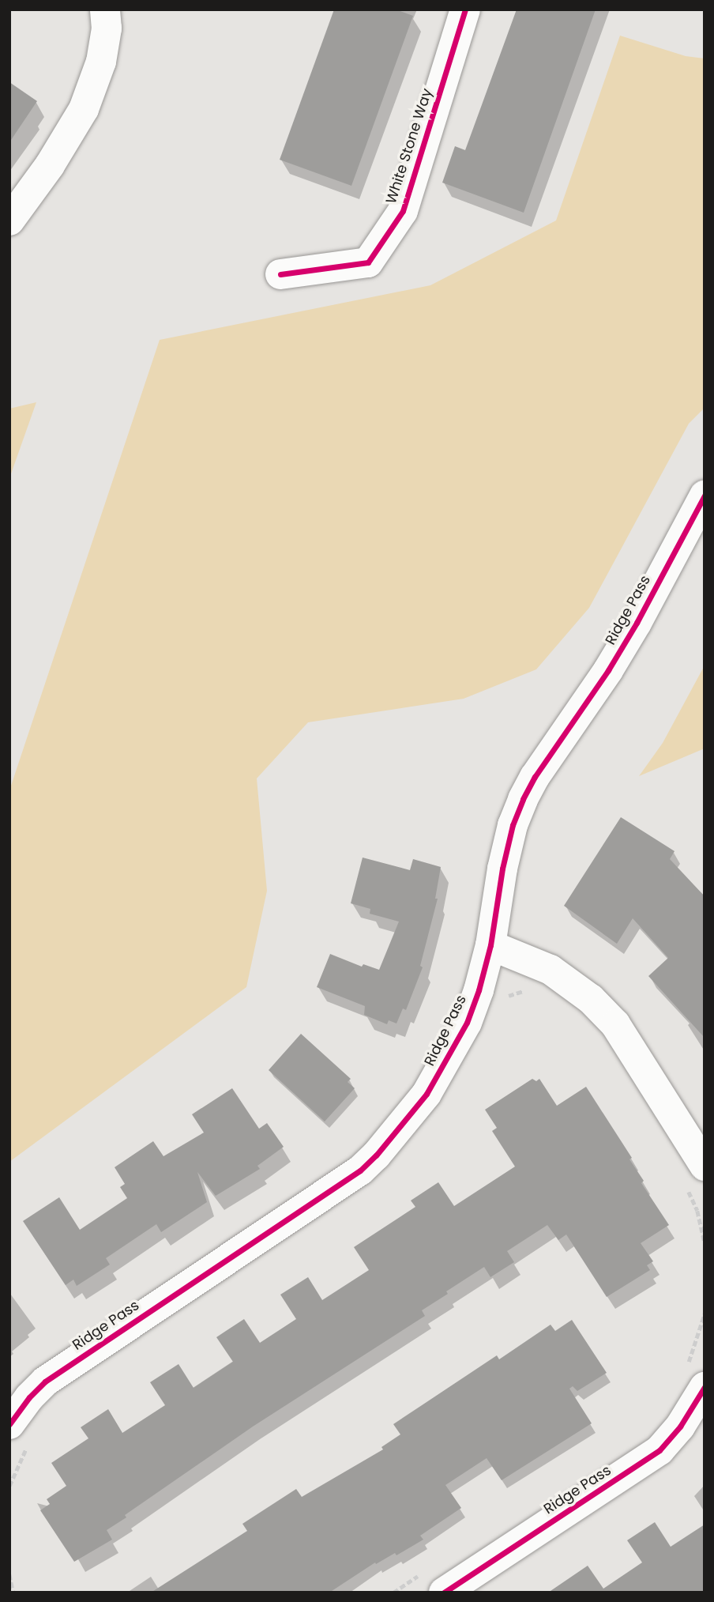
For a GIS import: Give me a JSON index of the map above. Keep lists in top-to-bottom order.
{
  "streets": {
    "street": ["White Stone Way", "Ridge Pass"]
  }
}
